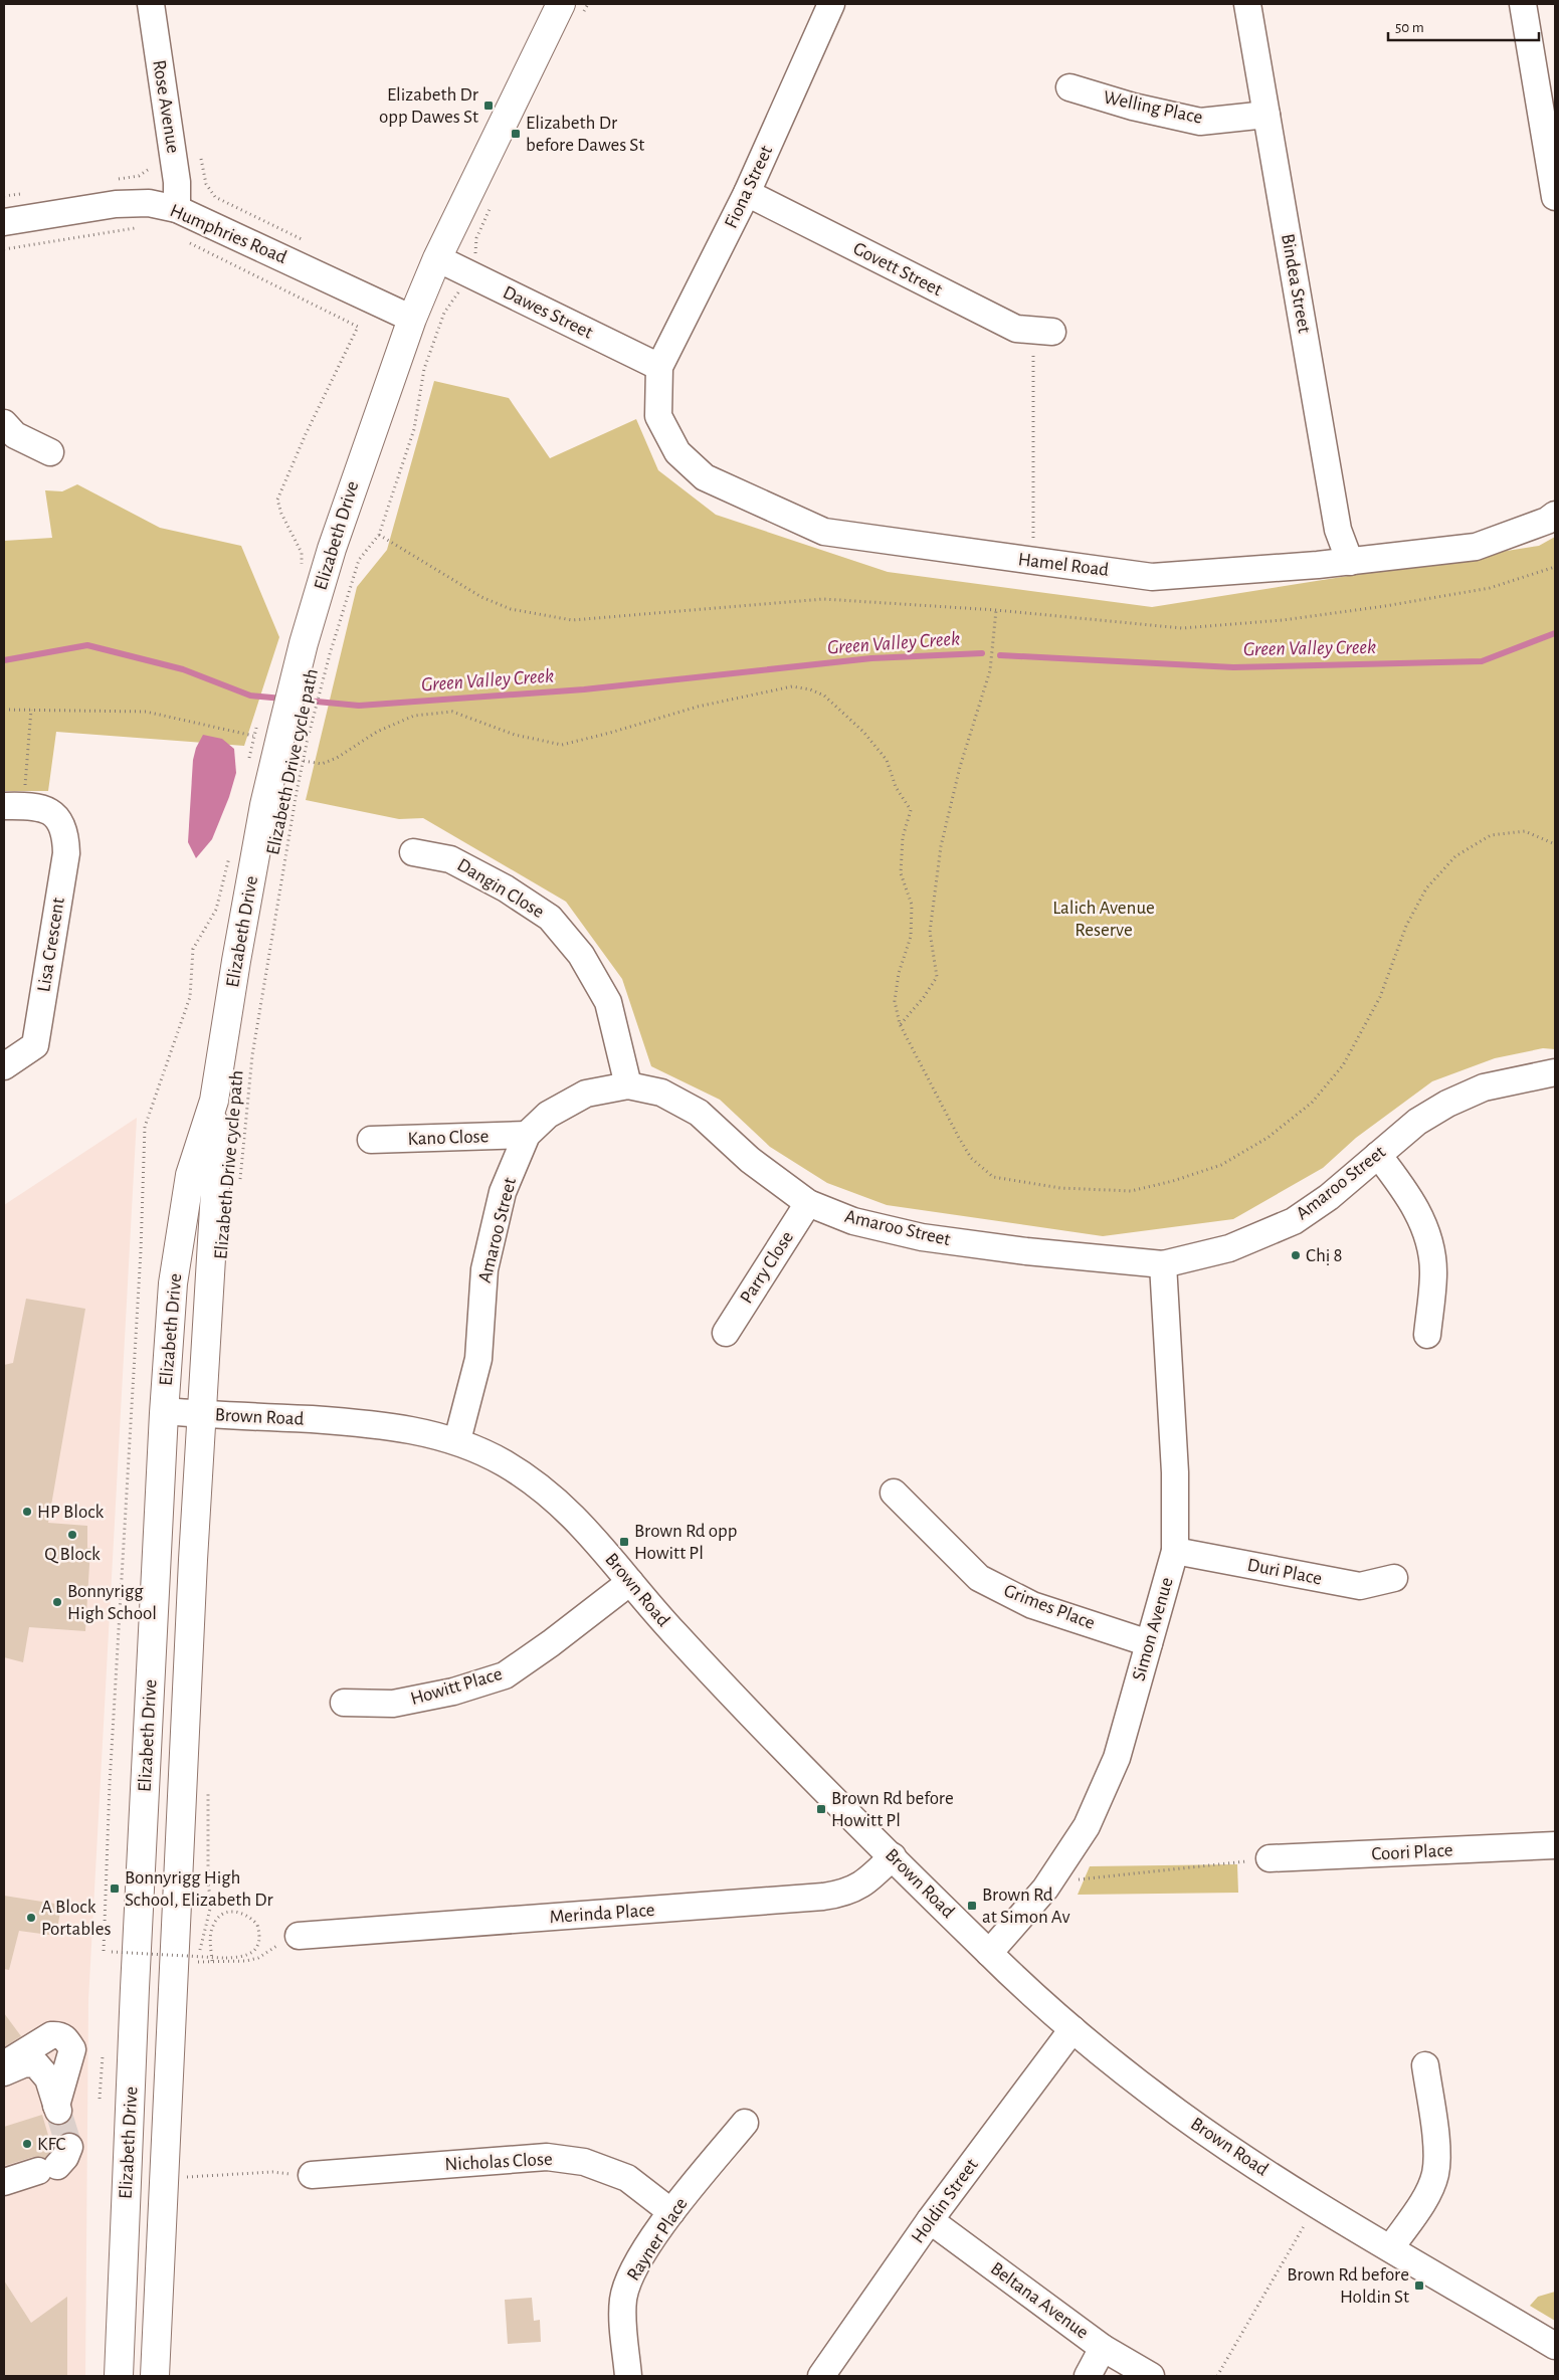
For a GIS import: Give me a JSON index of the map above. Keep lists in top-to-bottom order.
{
  "streets": {
    "main road": ["Elizabeth Drive"],
    "street": [
      "Rose Avenue",
      "Welling Place",
      "Fiona Street",
      "Humphries Road",
      "Govett Street",
      "Bindea Street",
      "Dawes Street",
      "Hamel Road",
      "Dangin Close",
      "Lisa Crescent",
      "Kano Close",
      "Amaroo Street",
      "Parry Close",
      "Brown Road",
      "Duri Place",
      "Grimes Place",
      "Simon Avenue",
      "Howitt Place",
      "Coori Place",
      "Merinda Place",
      "Nicholas Close",
      "Holdin Street",
      "Rayner Place",
      "Beltana Avenue"
    ],
    "path": ["Elizabeth Drive cycle path"]
  },
  "crossings": [
    ["Rose Avenue", "Humphries Road"],
    ["Welling Place", "Bindea Street"],
    ["Fiona Street", "Govett Street"],
    ["Fiona Street", "Dawes Street"],
    ["Fiona Street", "Hamel Road"],
    ["Humphries Road", "Elizabeth Drive"],
    ["Bindea Street", "Hamel Road"],
    ["Dawes Street", "Elizabeth Drive"],
    ["Dawes Street", "Hamel Road"],
    ["Elizabeth Drive", "Brown Road"],
    ["Dangin Close", "Amaroo Street"],
    ["Kano Close", "Amaroo Street"],
    ["Amaroo Street", "Parry Close"],
    ["Amaroo Street", "Brown Road"],
    ["Amaroo Street", "Simon Avenue"],
    ["Brown Road", "Simon Avenue"],
    ["Brown Road", "Howitt Place"],
    ["Brown Road", "Merinda Place"],
    ["Brown Road", "Holdin Street"],
    ["Duri Place", "Simon Avenue"],
    ["Grimes Place", "Simon Avenue"],
    ["Nicholas Close", "Rayner Place"],
    ["Holdin Street", "Beltana Avenue"]
  ],
  "water": ["Green Valley Creek"],
  "parks": ["Lalich Avenue Reserve"],
  "places": {
    "transit": [
      "Elizabeth Dr opp Dawes St",
      "Elizabeth Dr before Dawes St",
      "Brown Rd opp Howitt Pl",
      "Brown Rd before Howitt Pl",
      "Bonnyrigg High School, Elizabeth Dr",
      "Brown Rd at Simon Av",
      "Brown Rd before Holdin St"
    ],
    "other": [
      "Chị 8",
      "HP Block",
      "Q Block",
      "Bonnyrigg High School",
      "A Block Portables",
      "KFC"
    ]
  },
  "scale_bar": "50 m"
}
